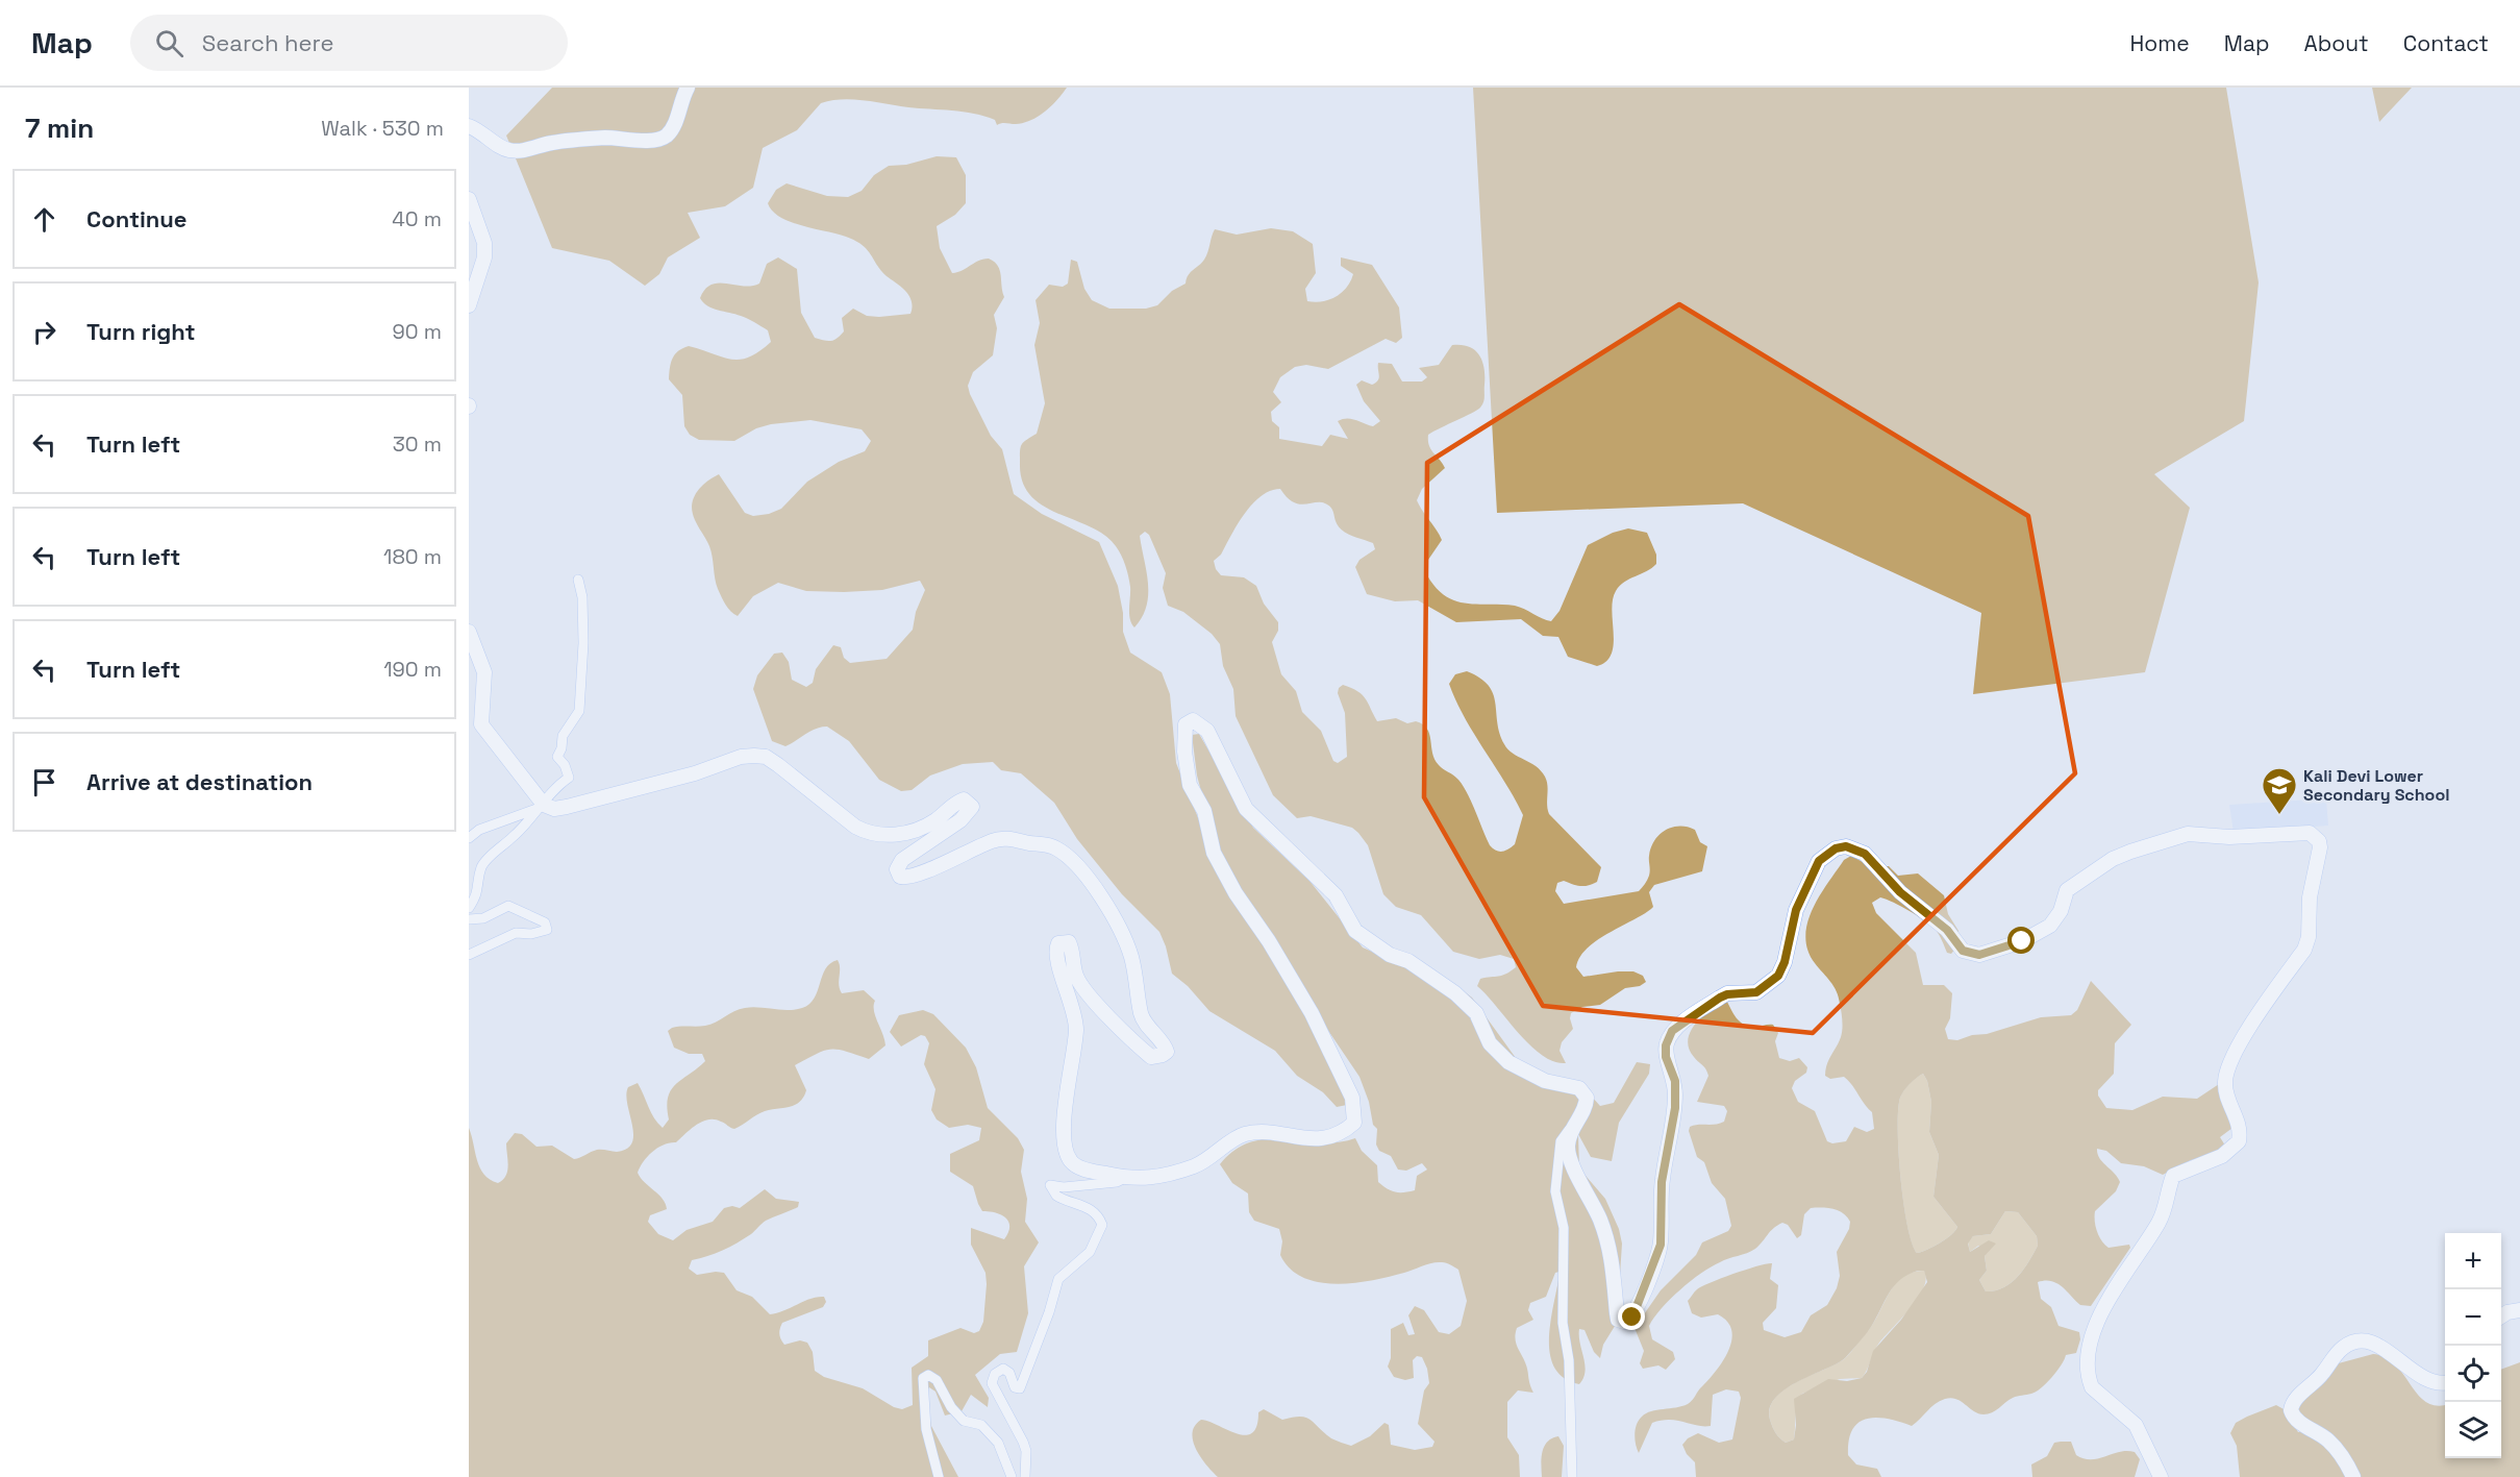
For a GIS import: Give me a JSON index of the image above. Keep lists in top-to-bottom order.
{
  "places": {
    "school or university": ["Kali Devi Lower Secondary School"]
  },
  "page": {
    "header": "Map",
    "search": "Search here",
    "nav": [
      "Home",
      "Map",
      "About",
      "Contact"
    ],
    "heading": ["7 min", "Walk · 530 m"],
    "list": [
      ["Continue", "40 m"],
      ["Turn right", "90 m"],
      ["Turn left", "30 m"],
      ["Turn left", "180 m"],
      ["Turn left", "190 m"],
      "Arrive at destination"
    ],
    "map_buttons": ["+", "−"]
  }
}
